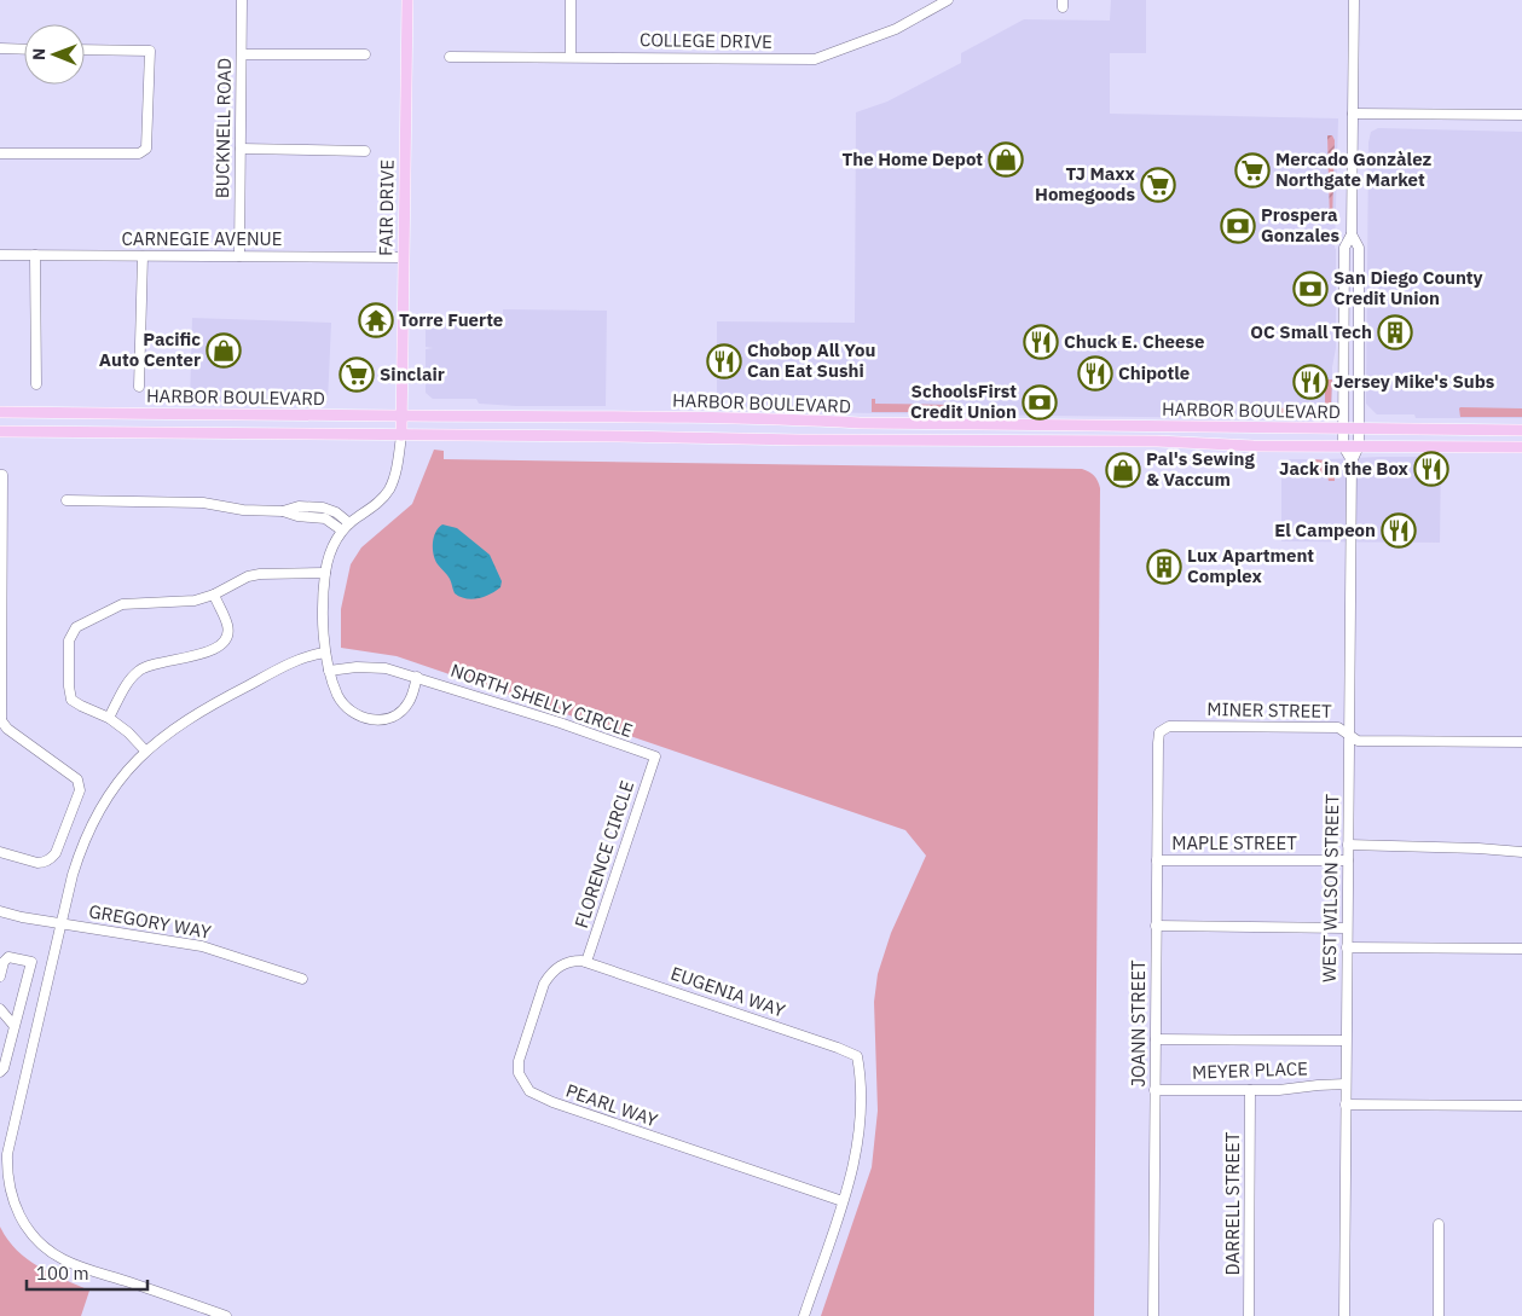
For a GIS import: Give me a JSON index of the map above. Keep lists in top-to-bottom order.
{
  "streets": {
    "main road": ["FAIR DRIVE", "HARBOR BOULEVARD"],
    "street": [
      "COLLEGE DRIVE",
      "BUCKNELL ROAD",
      "CARNEGIE AVENUE",
      "NORTH SHELLY CIRCLE",
      "MINER STREET",
      "MAPLE STREET",
      "FLORENCE CIRCLE",
      "WEST WILSON STREET",
      "GREGORY WAY",
      "EUGENIA WAY",
      "JOANN STREET",
      "MEYER PLACE",
      "PEARL WAY",
      "DARRELL STREET"
    ]
  },
  "crossings": [
    ["BUCKNELL ROAD", "CARNEGIE AVENUE"],
    ["FAIR DRIVE", "CARNEGIE AVENUE"],
    ["FAIR DRIVE", "HARBOR BOULEVARD"],
    ["HARBOR BOULEVARD", "WEST WILSON STREET"],
    ["NORTH SHELLY CIRCLE", "FLORENCE CIRCLE"],
    ["MINER STREET", "WEST WILSON STREET"],
    ["MINER STREET", "JOANN STREET"],
    ["MAPLE STREET", "WEST WILSON STREET"],
    ["MAPLE STREET", "JOANN STREET"],
    ["FLORENCE CIRCLE", "EUGENIA WAY"],
    ["FLORENCE CIRCLE", "PEARL WAY"],
    ["WEST WILSON STREET", "MEYER PLACE"],
    ["EUGENIA WAY", "PEARL WAY"],
    ["JOANN STREET", "MEYER PLACE"],
    ["MEYER PLACE", "DARRELL STREET"]
  ],
  "places": {
    "shop": ["The Home Depot", "Pacific Auto Center", "Pal's Sewing & Vaccum"],
    "supermarket": ["Mercado Gonzàlez Northgate Market", "TJ Maxx Homegoods", "Sinclair"],
    "bank": ["Prospera Gonzales", "San Diego County Credit Union", "SchoolsFirst Credit Union"],
    "temple": ["Torre Fuerte"],
    "building": ["OC Small Tech", "Lux Apartment Complex"],
    "restaurant": [
      "Chuck E. Cheese",
      "Chobop All You Can Eat Sushi",
      "Chipotle",
      "Jersey Mike's Subs",
      "Jack in the Box",
      "El Campeon"
    ]
  },
  "scale_bar": "100 m",
  "north": "left"
}
